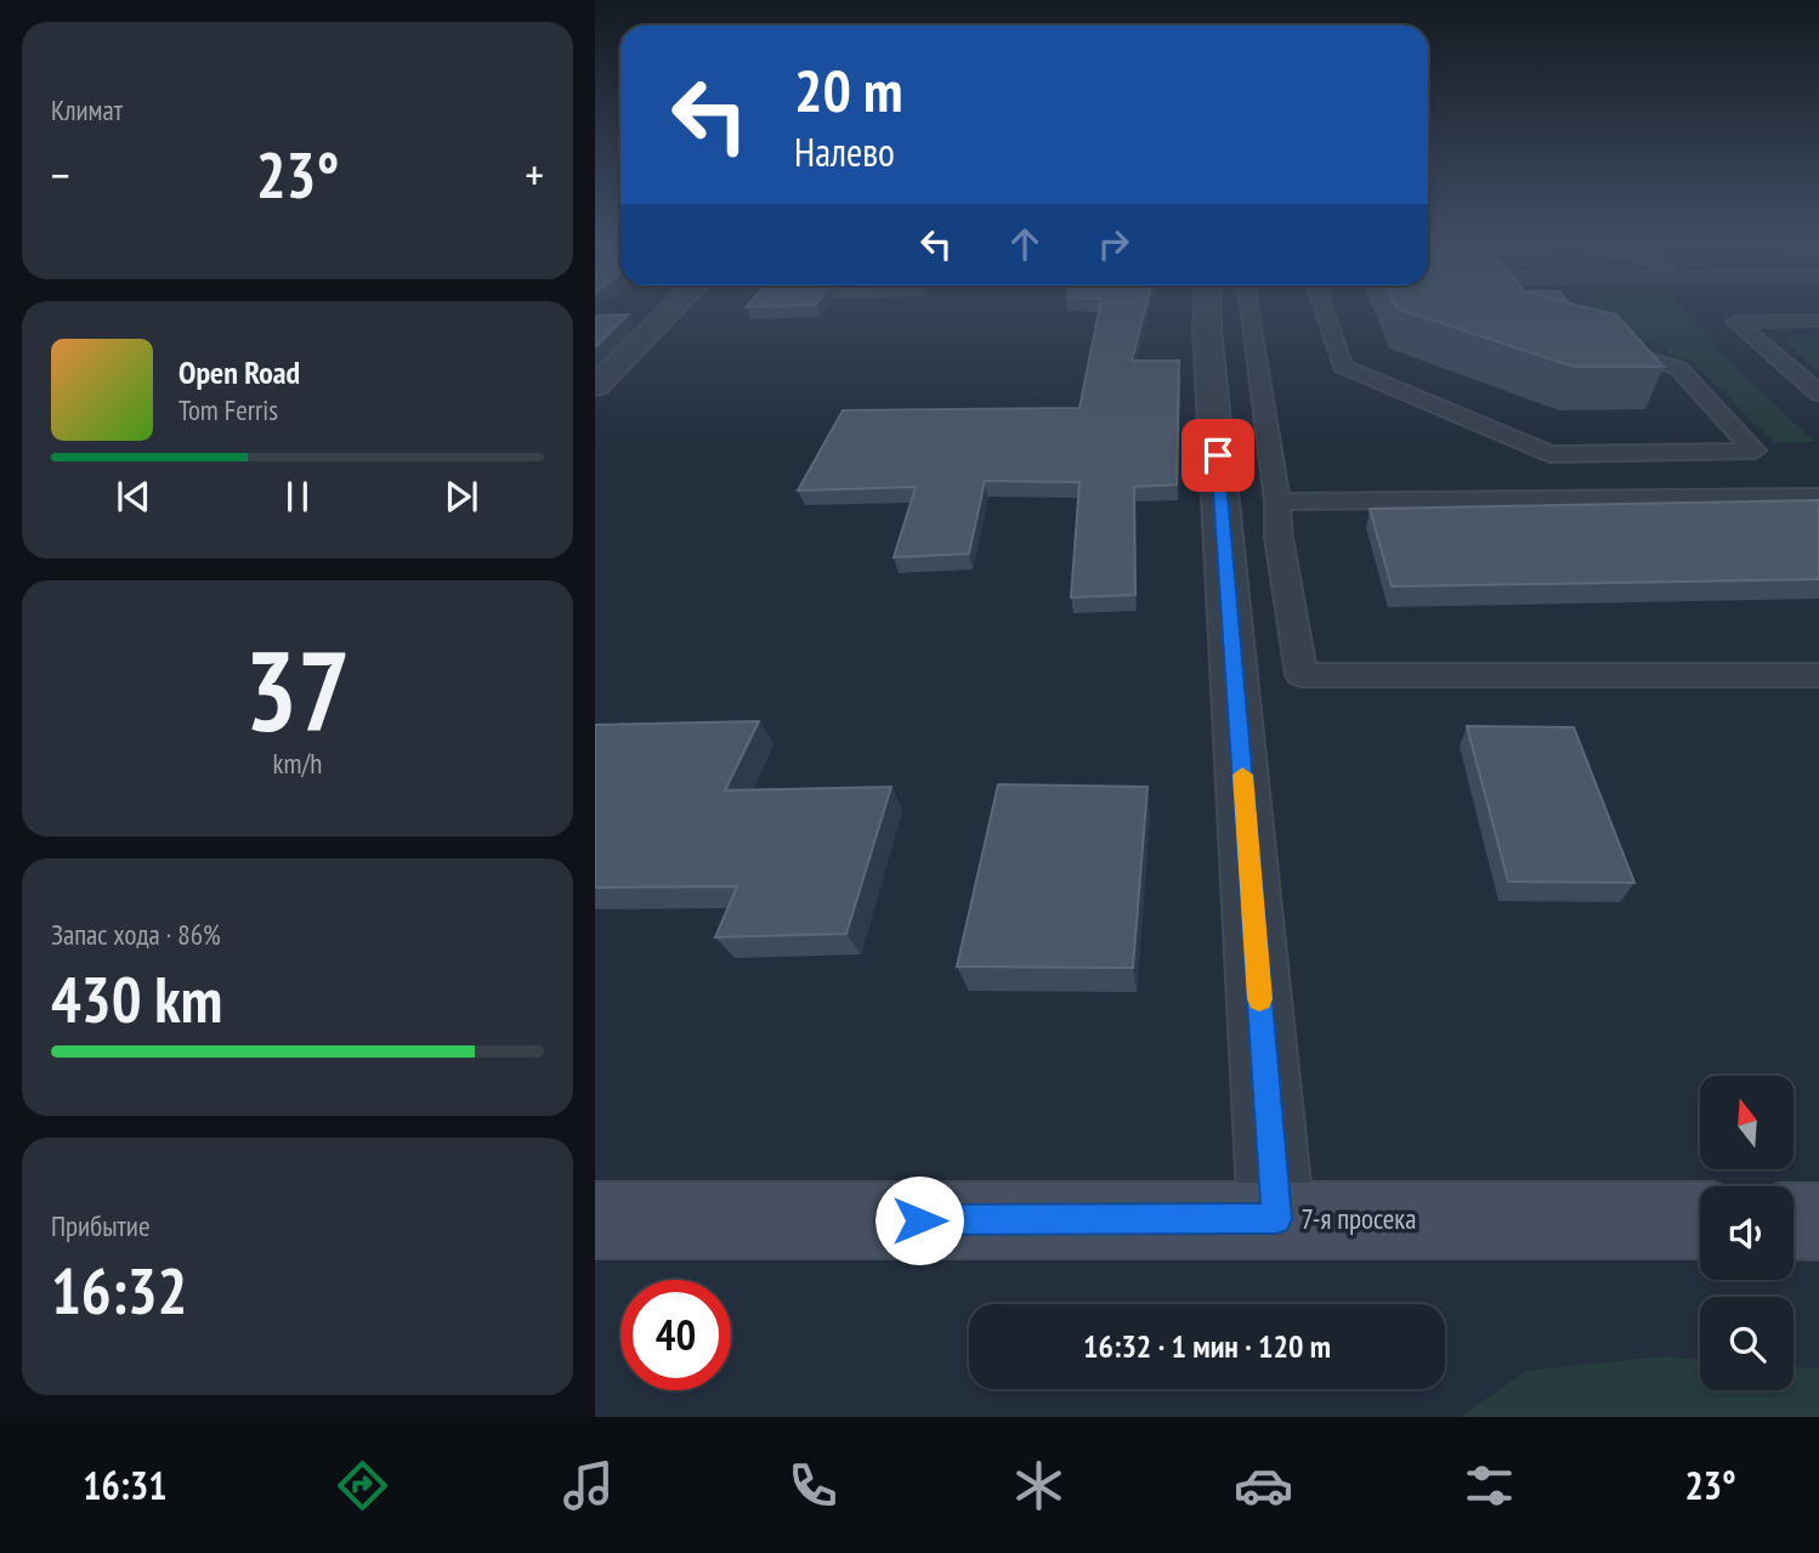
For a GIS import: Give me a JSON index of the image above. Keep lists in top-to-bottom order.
{
  "streets": {
    "street": ["7-я просека"]
  },
  "north": "top",
  "page": {
    "tile": [
      "Климат",
      ["37", "km/h"],
      ["Запас хода · 86%", "430 km"],
      ["Прибытие", "16:32"]
    ],
    "turn": ["20 m", "Налево"],
    "heat": ["−", "23°", "+"],
    "song": ["Open Road", "Tom Ferris"],
    "limit": "40",
    "trip": "16:32 · 1 мин · 120 m",
    "tabs": ["16:31", "23°"]
  }
}
